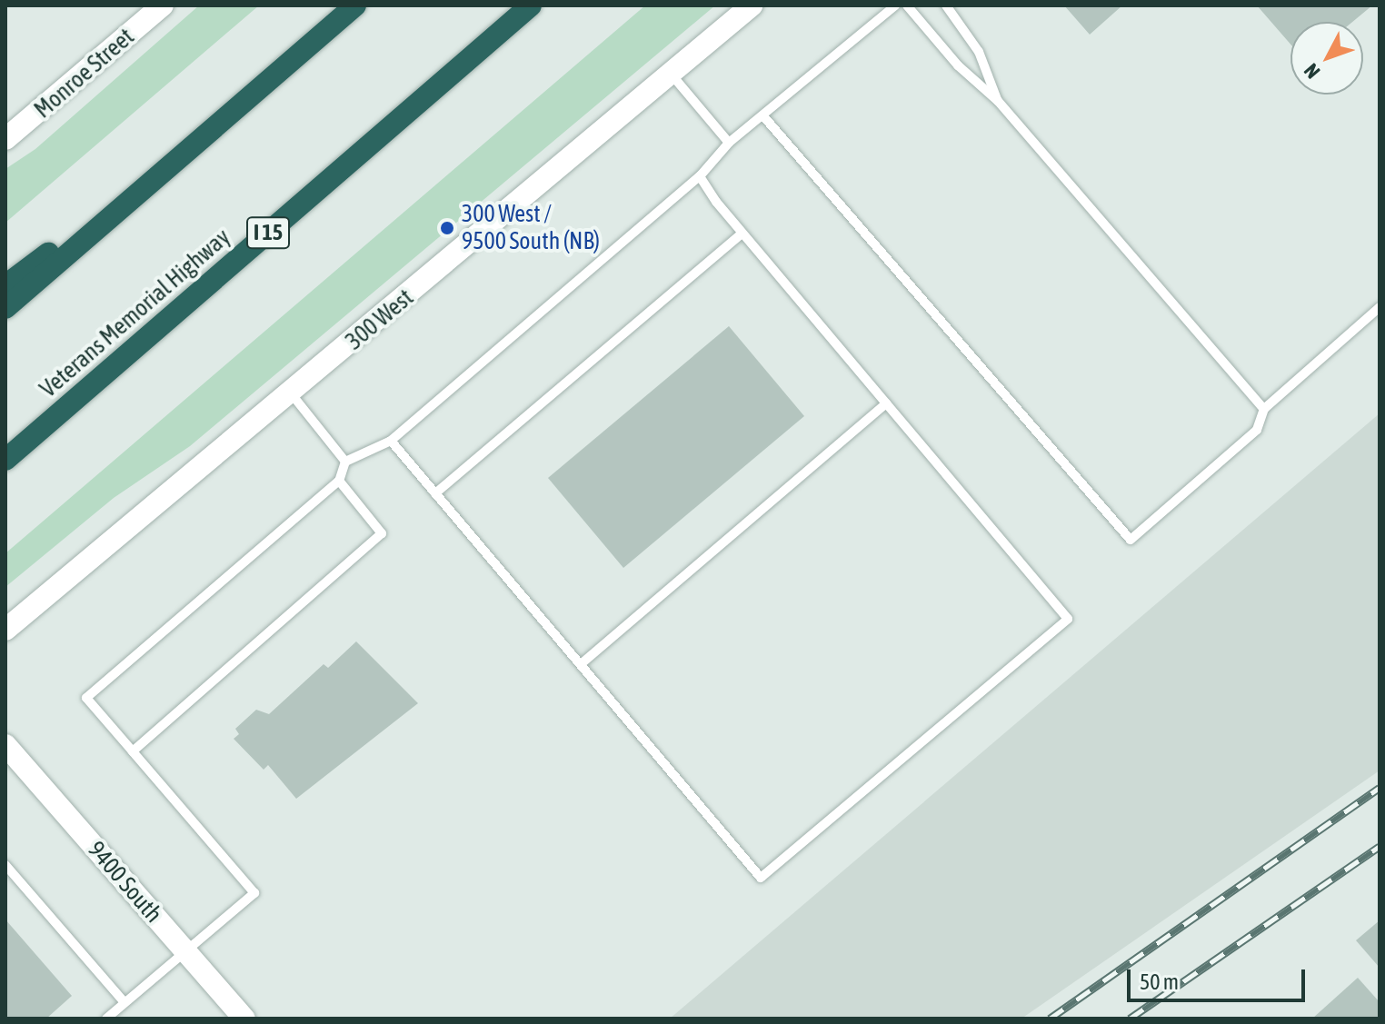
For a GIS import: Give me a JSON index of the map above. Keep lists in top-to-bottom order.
{
  "streets": {
    "highway": ["I 15", "Veterans Memorial Highway"],
    "street": ["Monroe Street", "300 West", "9400 South"]
  },
  "places": ["300 West / 9500 South (NB)"],
  "scale_bar": "50 m",
  "north": "bottom left"
}
